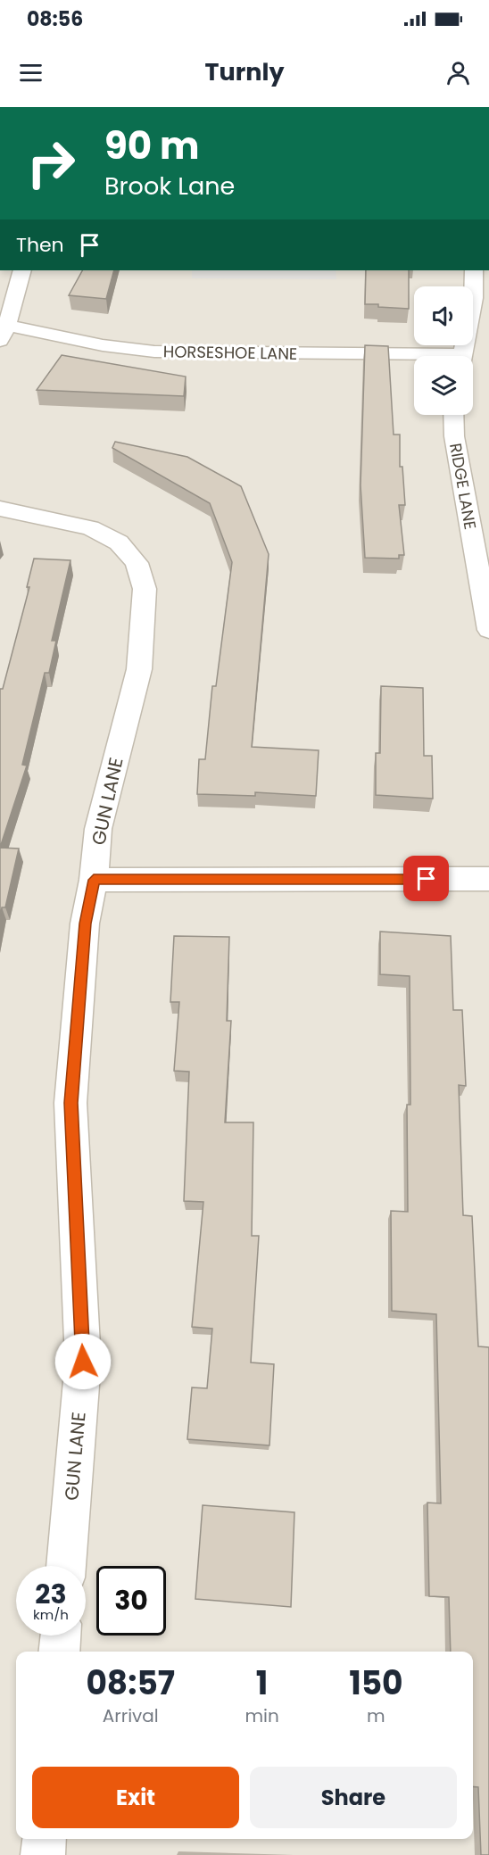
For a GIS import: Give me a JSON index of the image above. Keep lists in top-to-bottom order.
{
  "streets": {
    "street": ["HORSESHOE LANE", "RIDGE LANE", "GUN LANE"]
  },
  "page": {
    "status": "08:56",
    "header": "Turnly",
    "turn": ["90 m", "Brook Lane"],
    "then": "Then",
    "speed": "23 km/h",
    "limit": "30",
    "eta": [
      "08:57",
      "Arrival",
      "1",
      "min",
      "150",
      "m"
    ],
    "buttons": ["Exit", "Share"]
  }
}
